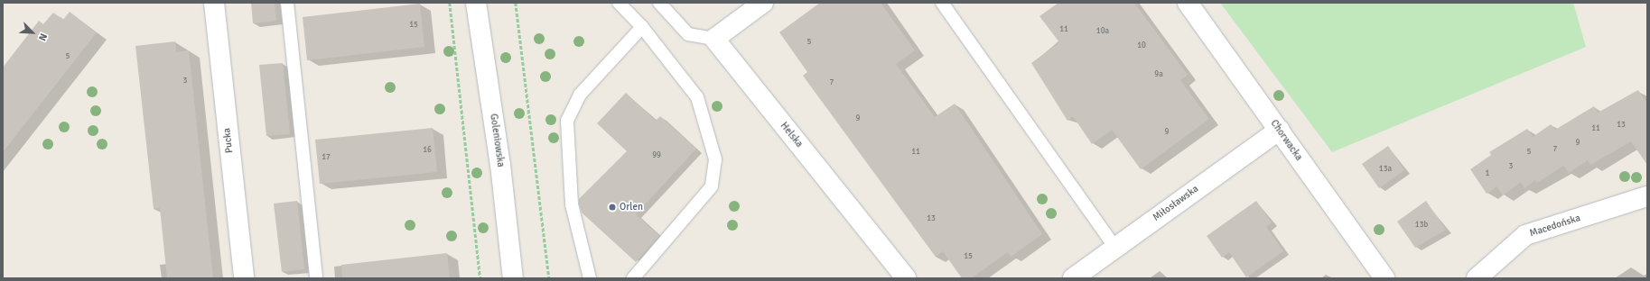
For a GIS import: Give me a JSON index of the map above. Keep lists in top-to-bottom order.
{
  "streets": {
    "street": [
      "Helska",
      "Pucka",
      "Goleniowska",
      "Chorwacka",
      "Miłosławska",
      "Macedońska"
    ]
  },
  "crossings": [
    ["Chorwacka", "Miłosławska"]
  ],
  "places": ["Orlen"],
  "house_numbers": [
    "15",
    "11",
    "10a",
    "5",
    "10",
    "5",
    "9a",
    "3",
    "7",
    "9",
    "13",
    "11",
    "9",
    "9",
    "7",
    "16",
    "11",
    "5",
    "99",
    "17",
    "3",
    "13a",
    "1",
    "13",
    "13b",
    "15"
  ],
  "north": "bottom right"
}
